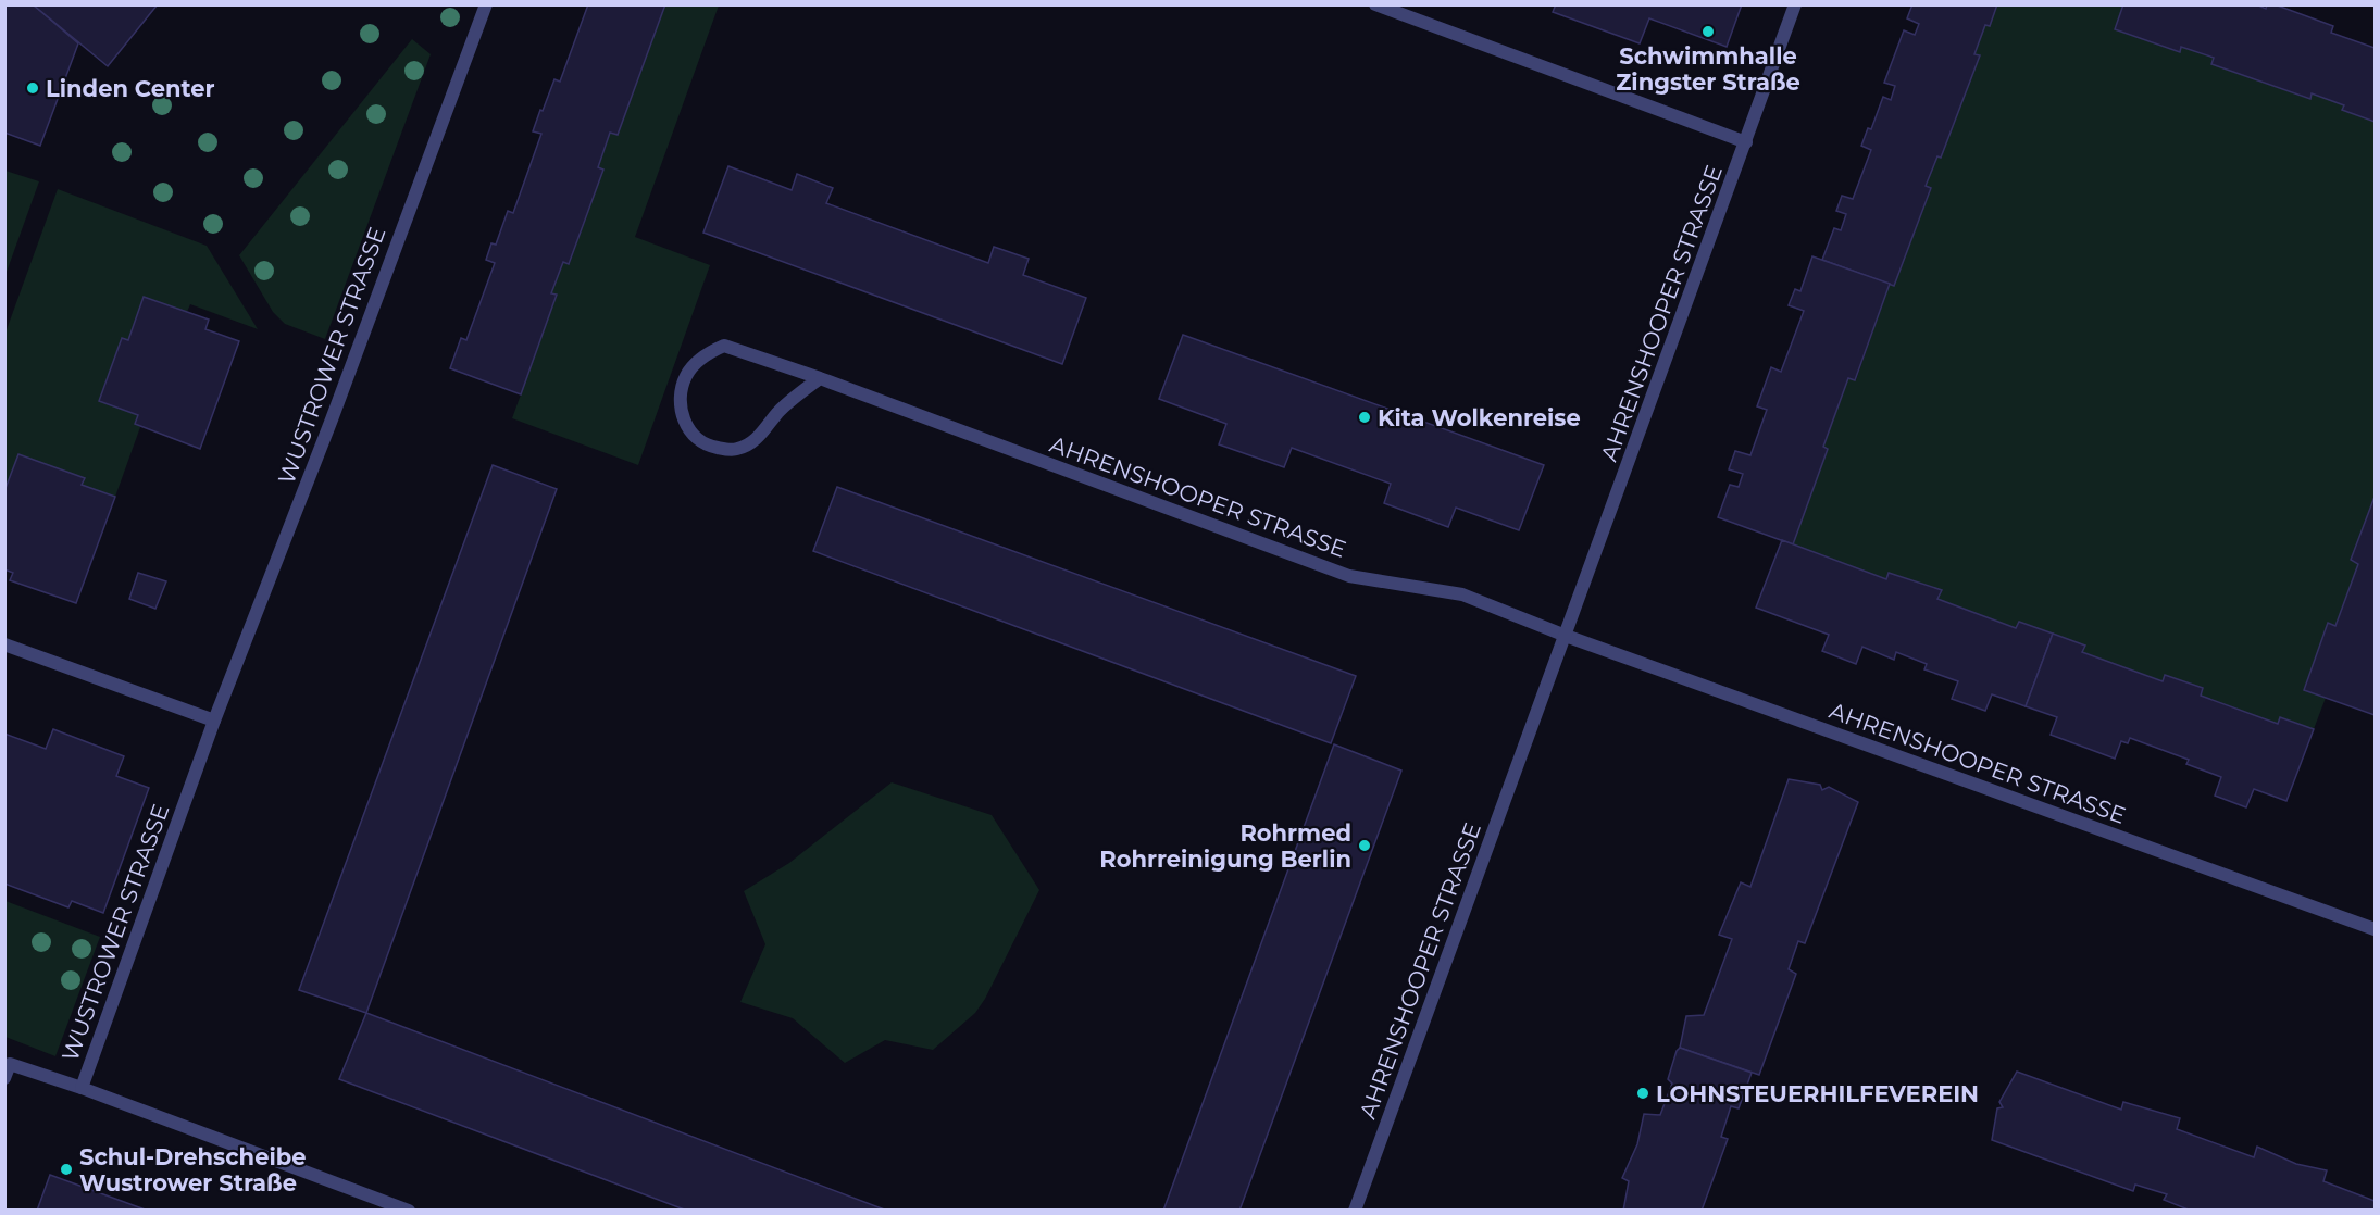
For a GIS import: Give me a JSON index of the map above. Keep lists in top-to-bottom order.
{
  "streets": {
    "street": ["AHRENSHOOPER STRASSE", "WUSTROWER STRASSE"]
  },
  "places": [
    "Schwimmhalle Zingster Straße",
    "Linden Center",
    "Kita Wolkenreise",
    "Rohrmed Rohrreinigung Berlin",
    "LOHNSTEUERHILFEVEREIN",
    "Schul-Drehscheibe Wustrower Straße"
  ]
}
